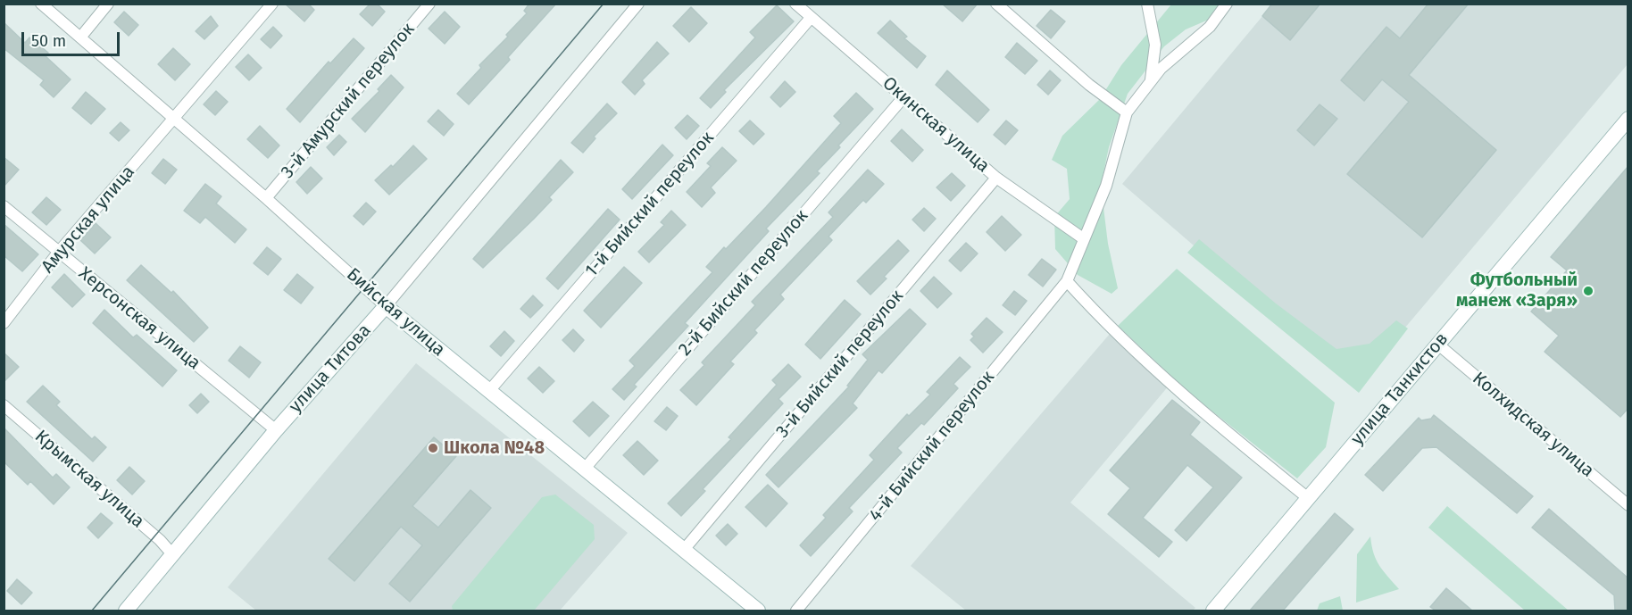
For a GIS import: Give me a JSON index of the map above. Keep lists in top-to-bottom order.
{
  "streets": {
    "street": [
      "3-й Амурский переулок",
      "Окинская улица",
      "1-й Бийский переулок",
      "Амурская улица",
      "2-й Бийский переулок",
      "Бийская улица",
      "Херсонская улица",
      "3-й Бийский переулок",
      "улица Титова",
      "улица Танкистов",
      "Колхидская улица",
      "4-й Бийский переулок",
      "Крымская улица"
    ]
  },
  "crossings": [
    ["3-й Амурский переулок", "Бийская улица"],
    ["Окинская улица", "1-й Бийский переулок"],
    ["Окинская улица", "2-й Бийский переулок"],
    ["Окинская улица", "3-й Бийский переулок"],
    ["Окинская улица", "4-й Бийский переулок"],
    ["1-й Бийский переулок", "Бийская улица"],
    ["Амурская улица", "Бийская улица"],
    ["Амурская улица", "Херсонская улица"],
    ["2-й Бийский переулок", "Бийская улица"],
    ["Бийская улица", "3-й Бийский переулок"],
    ["Бийская улица", "улица Титова"],
    ["Херсонская улица", "улица Титова"],
    ["улица Титова", "Крымская улица"],
    ["улица Танкистов", "Колхидская улица"]
  ],
  "places": ["Футбольный манеж «Заря»", "Школа №48"],
  "scale_bar": "50 m"
}
